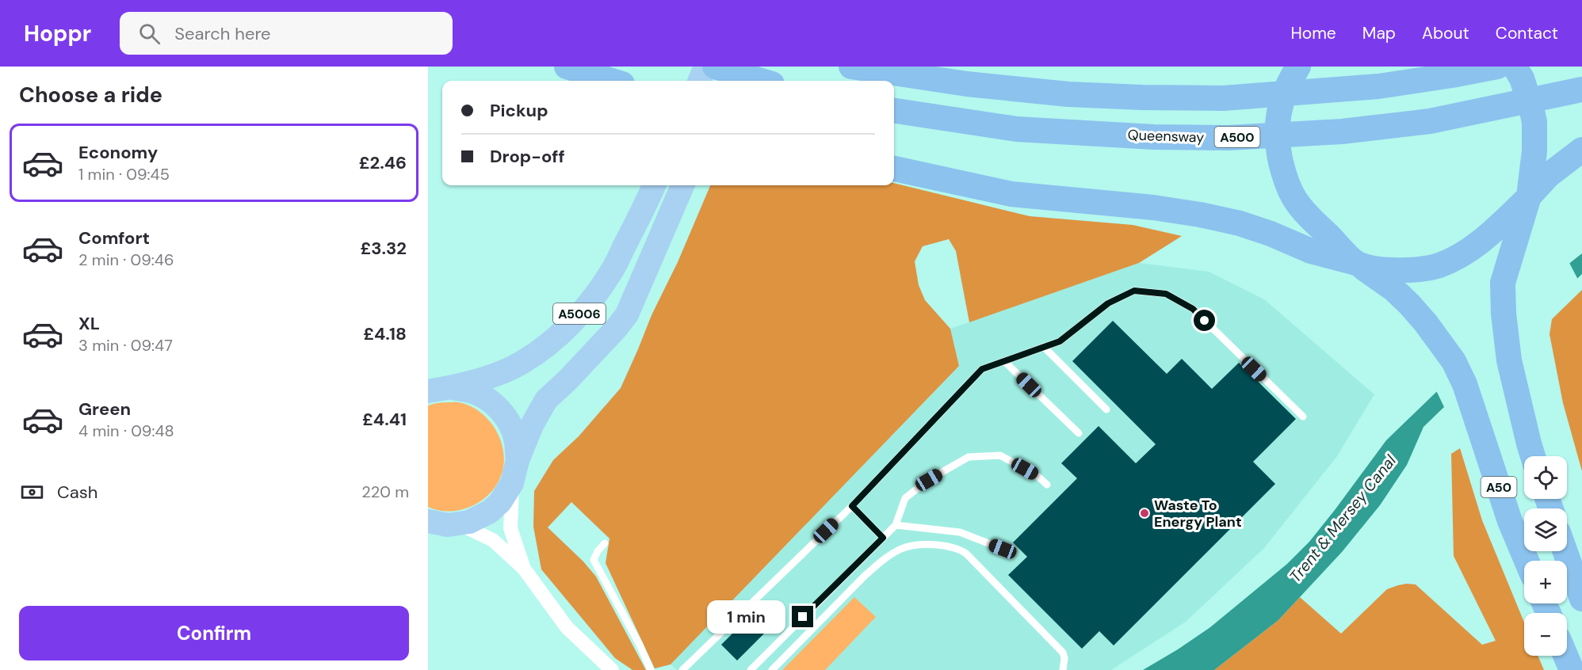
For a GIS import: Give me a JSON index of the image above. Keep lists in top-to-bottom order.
{
  "streets": {
    "highway": ["Queensway", "A500", "A50"],
    "main road": ["A5006"]
  },
  "water": ["Trent & Mersey Canal"],
  "places": ["Waste To Energy Plant"],
  "page": {
    "header": "Hoppr",
    "search": "Search here",
    "nav": [
      "Home",
      "Map",
      "About",
      "Contact"
    ],
    "heading": "Choose a ride",
    "banner": ["Pickup", "Drop-off"],
    "list": [
      {
        "name": "Economy",
        "note": "1 min · 09:45",
        "value": "£2.46"
      },
      {
        "name": "Comfort",
        "note": "2 min · 09:46",
        "value": "£3.32"
      },
      {
        "name": "XL",
        "note": "3 min · 09:47",
        "value": "£4.18"
      },
      {
        "name": "Green",
        "note": "4 min · 09:48",
        "value": "£4.41"
      }
    ],
    "map_buttons": ["+", "−"],
    "pay": ["Cash", "220 m"],
    "buttons": "Confirm",
    "bubble": "1 min"
  }
}
